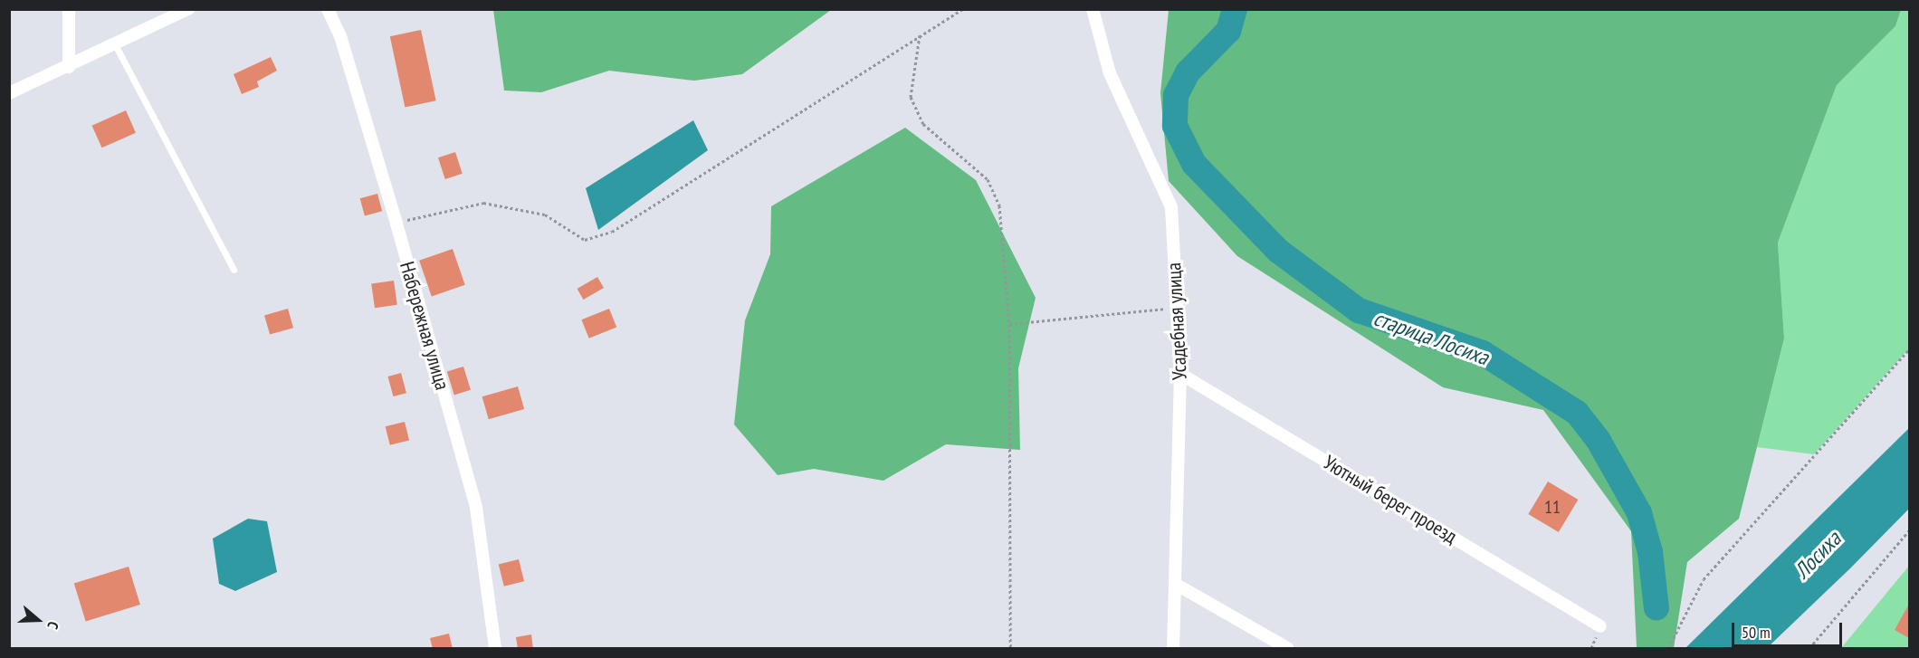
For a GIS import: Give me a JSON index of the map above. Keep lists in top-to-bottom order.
{
  "streets": {
    "street": ["Усадебная улица", "Набережная улица", "Уютный берег проезд"]
  },
  "crossings": [
    ["Усадебная улица", "Уютный берег проезд"]
  ],
  "water": ["старица Лосиха", "Лосиха"],
  "house_numbers": ["11"],
  "scale_bar": "50 m",
  "north": "right"
}
